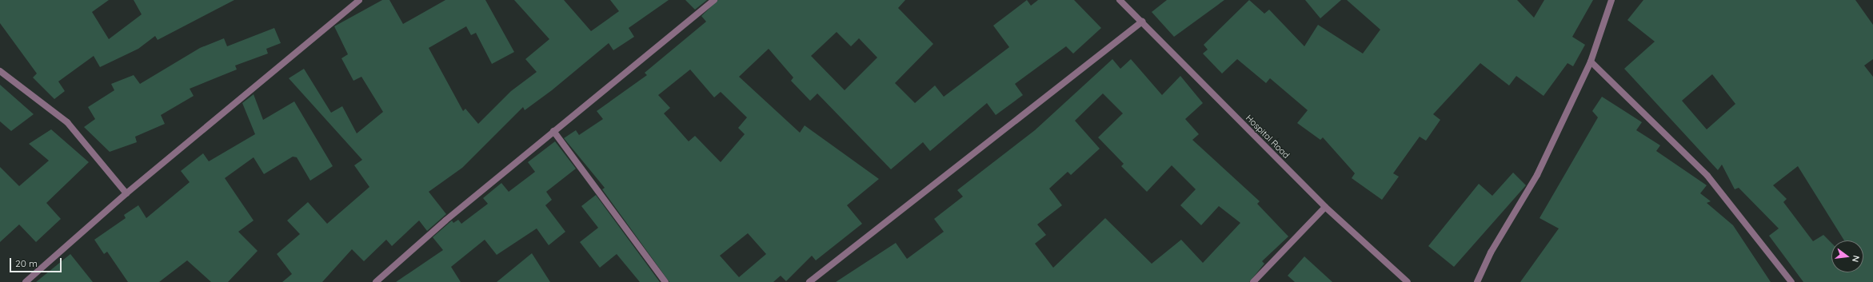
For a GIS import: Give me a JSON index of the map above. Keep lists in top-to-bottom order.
{
  "streets": {
    "street": ["Hospital Road"]
  },
  "scale_bar": "20 m",
  "north": "right"
}
